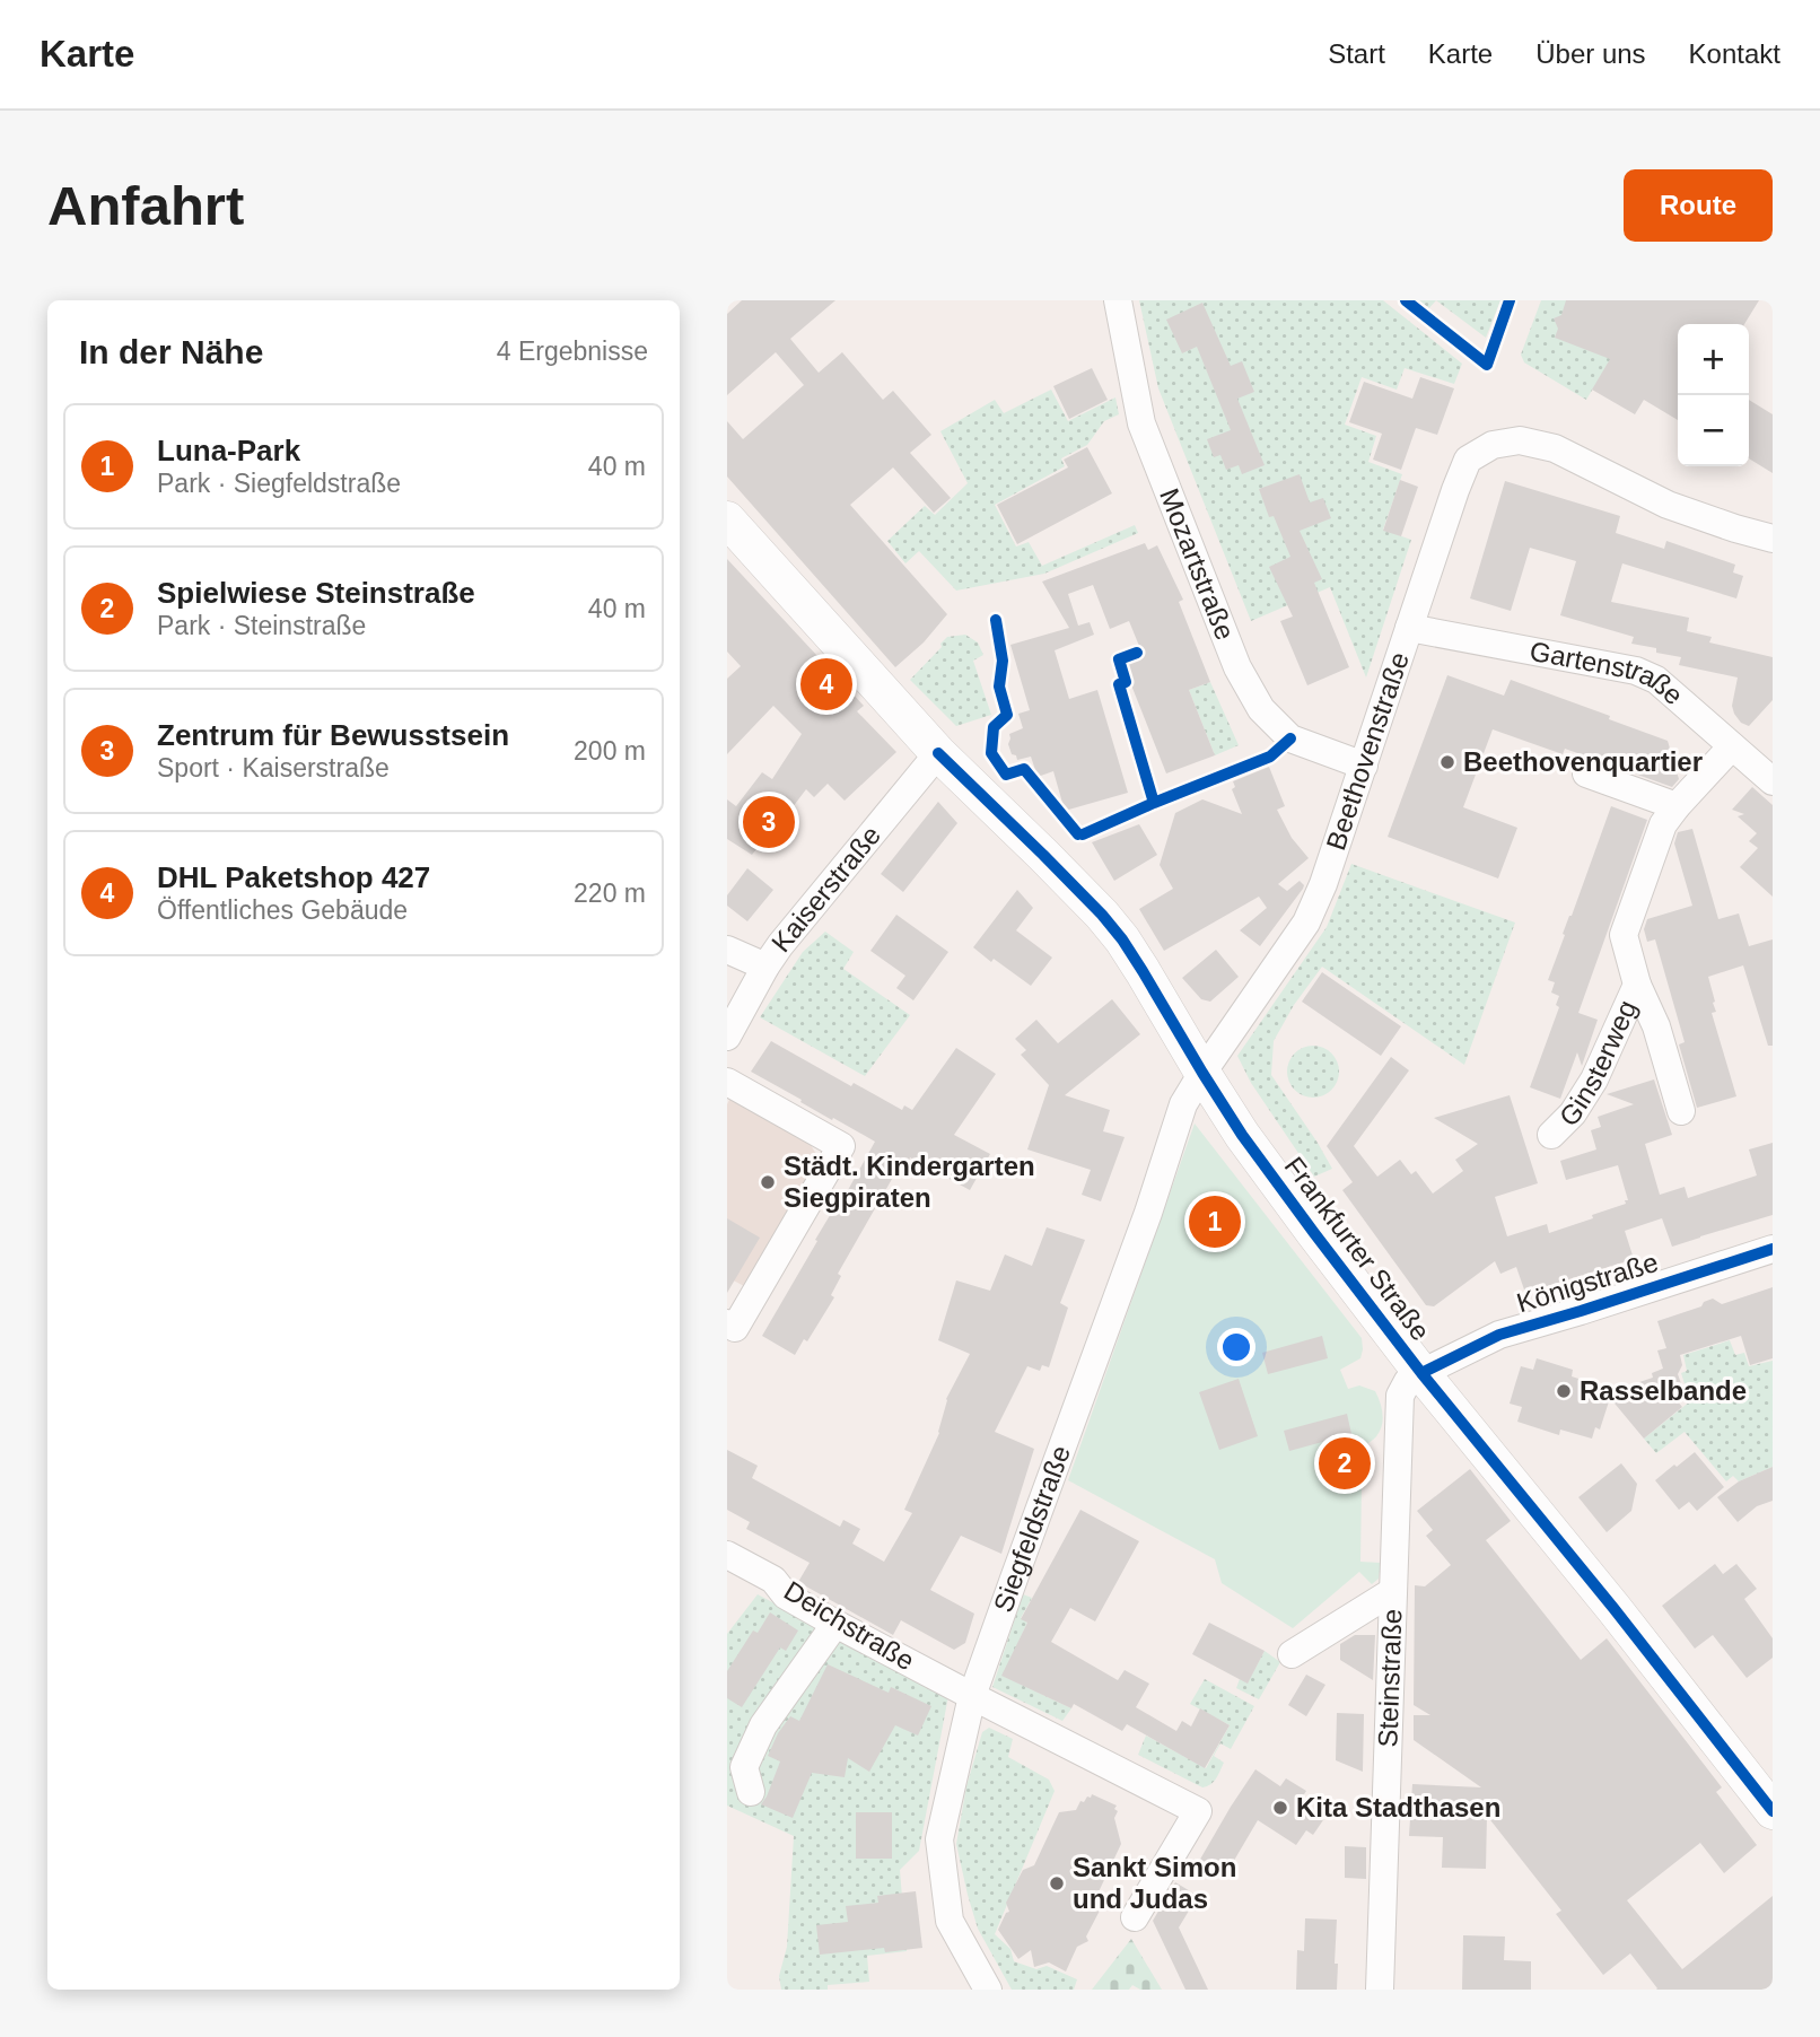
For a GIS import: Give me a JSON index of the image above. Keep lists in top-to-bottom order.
{
  "streets": {
    "main road": ["Frankfurter Straße"],
    "street": [
      "Mozartstraße",
      "Gartenstraße",
      "Beethovenstraße",
      "Kaiserstraße",
      "Ginsterweg",
      "Königstraße",
      "Siegfeldstraße",
      "Deichstraße",
      "Steinstraße"
    ]
  },
  "crossings": [
    ["Mozartstraße", "Beethovenstraße"],
    ["Gartenstraße", "Beethovenstraße"],
    ["Gartenstraße", "Ginsterweg"],
    ["Beethovenstraße", "Frankfurter Straße"],
    ["Beethovenstraße", "Siegfeldstraße"],
    ["Kaiserstraße", "Frankfurter Straße"],
    ["Frankfurter Straße", "Königstraße"],
    ["Frankfurter Straße", "Siegfeldstraße"],
    ["Frankfurter Straße", "Steinstraße"],
    ["Königstraße", "Steinstraße"],
    ["Siegfeldstraße", "Deichstraße"]
  ],
  "places": [
    "Beethovenquartier",
    "Städt. Kindergarten Siegpiraten",
    "Rasselbande",
    "Kita Stadthasen",
    "Sankt Simon und Judas"
  ],
  "page": {
    "header": "Karte",
    "nav": [
      "Start",
      "Karte",
      "Über uns",
      "Kontakt"
    ],
    "buttons": "Route",
    "title": "Anfahrt",
    "heading": ["In der Nähe", "4 Ergebnisse"],
    "map_buttons": ["+", "−"],
    "list": [
      {
        "mark": "1",
        "name": "Luna-Park",
        "note": "Park · Siegfeldstraße",
        "value": "40 m"
      },
      {
        "mark": "2",
        "name": "Spielwiese Steinstraße",
        "note": "Park · Steinstraße",
        "value": "40 m"
      },
      {
        "mark": "3",
        "name": "Zentrum für Bewusstsein",
        "note": "Sport · Kaiserstraße",
        "value": "200 m"
      },
      {
        "mark": "4",
        "name": "DHL Paketshop 427",
        "note": "Öffentliches Gebäude",
        "value": "220 m"
      }
    ],
    "pins": [
      "4",
      "3",
      "1",
      "2"
    ]
  }
}
